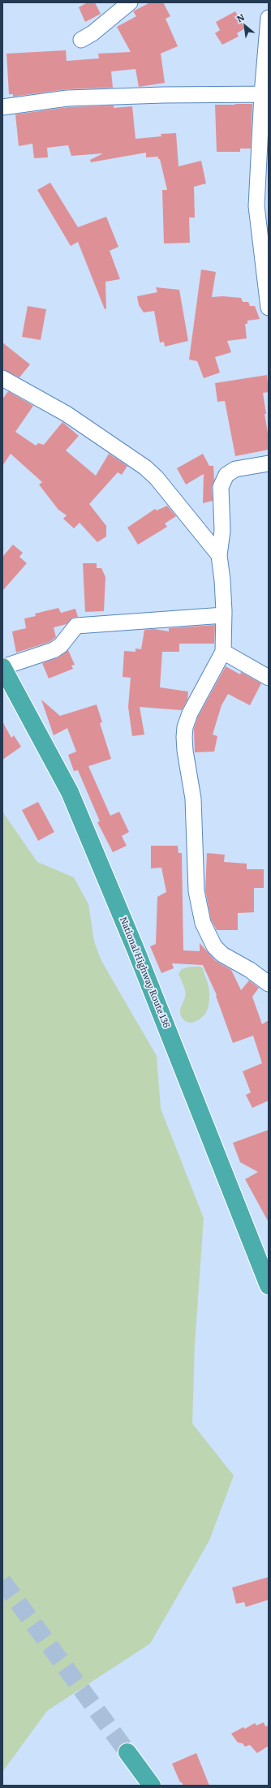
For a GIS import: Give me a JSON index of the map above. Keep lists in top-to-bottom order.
{
  "streets": {
    "highway": ["National Highway Route 136"]
  },
  "north": "top left"
}
